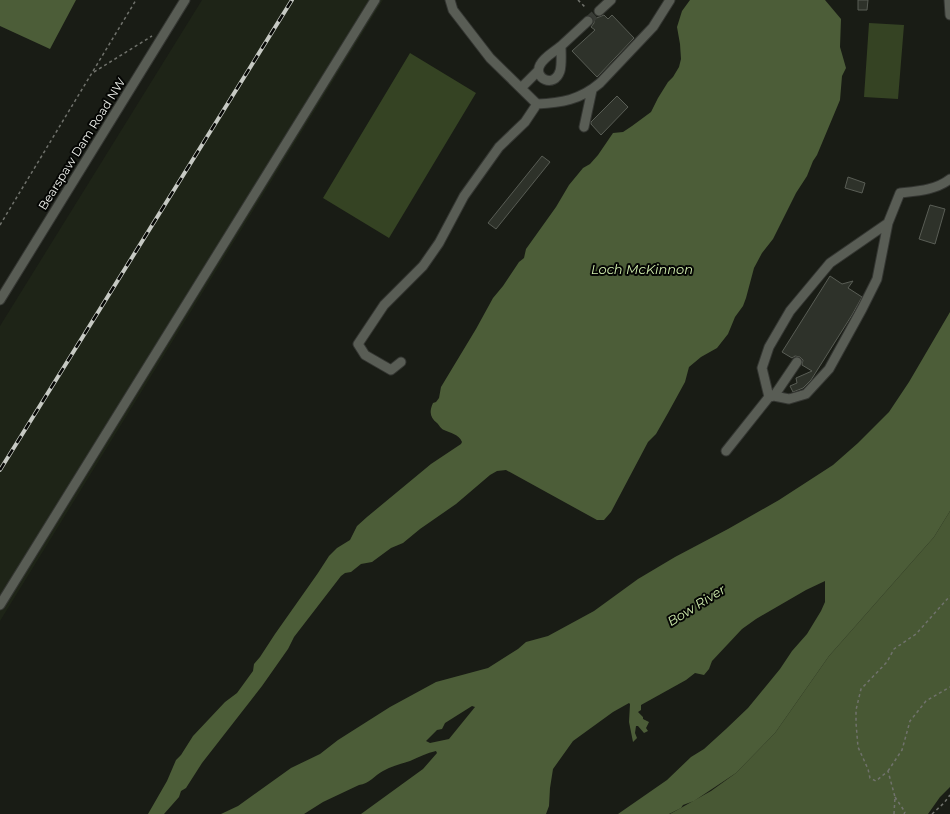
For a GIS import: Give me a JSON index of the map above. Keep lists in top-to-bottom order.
{
  "streets": {
    "street": ["Bearspaw Dam Road NW"]
  },
  "water": ["Loch McKinnon", "Bow River"]
}
